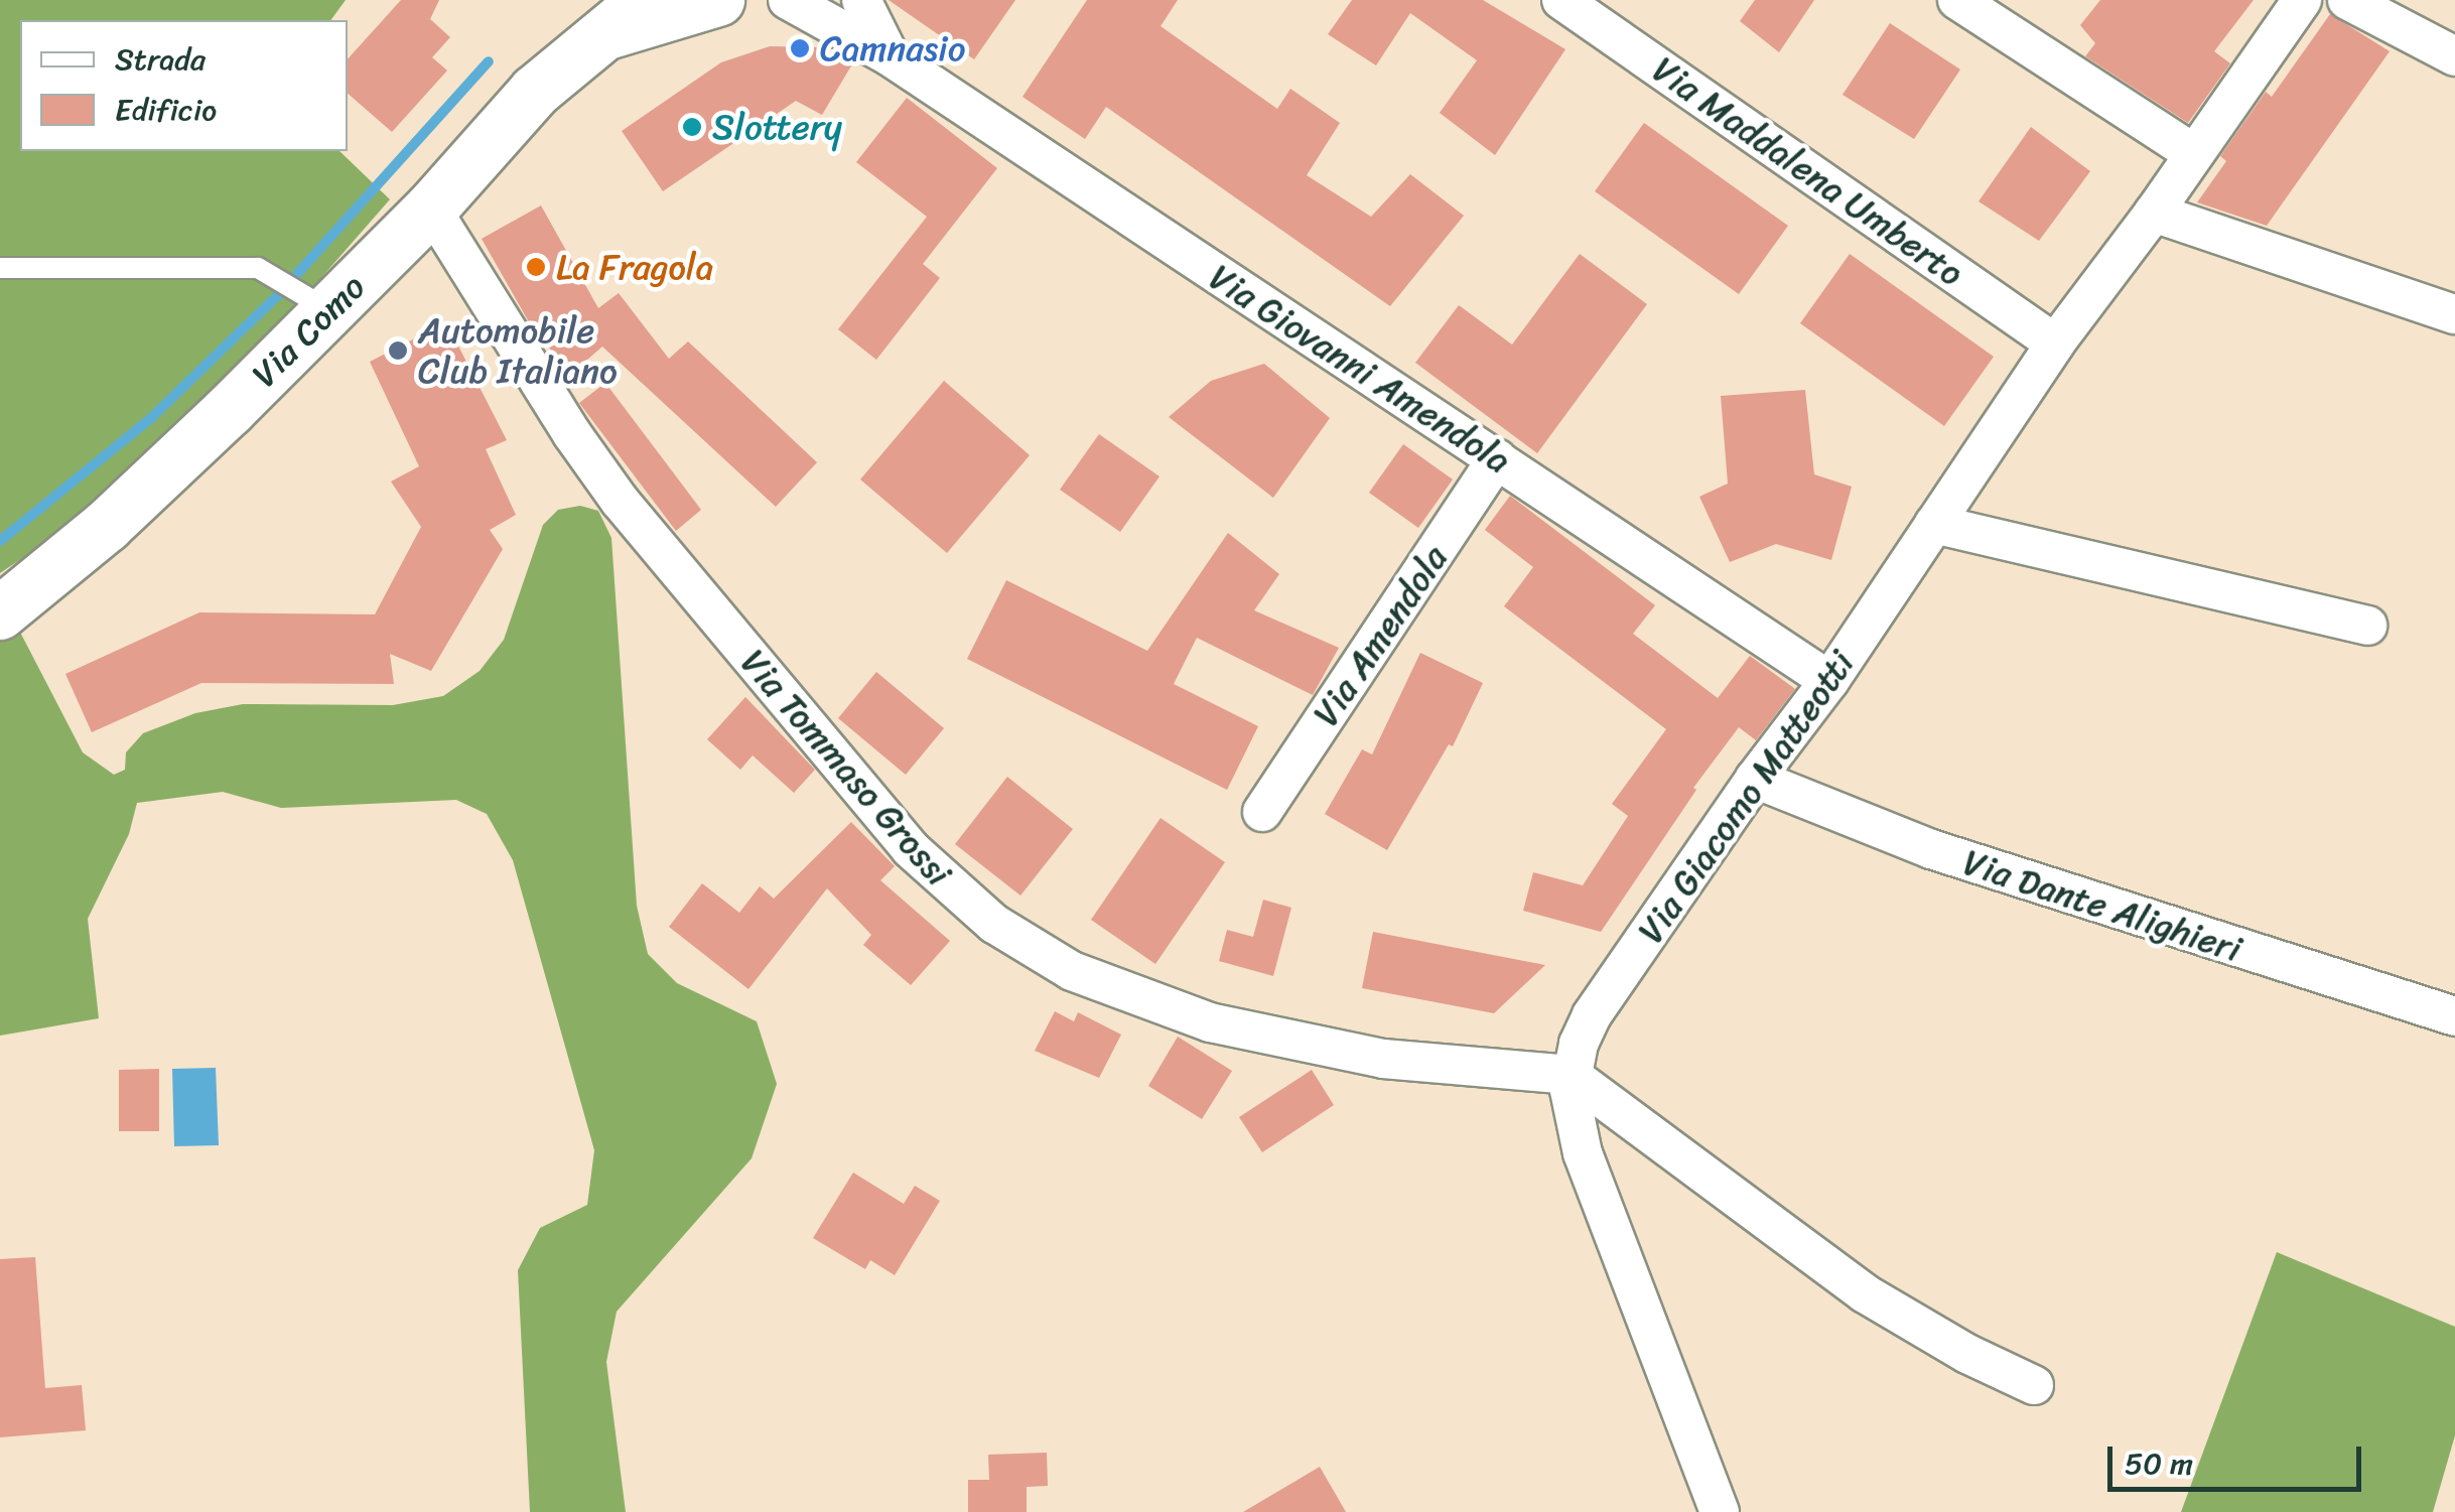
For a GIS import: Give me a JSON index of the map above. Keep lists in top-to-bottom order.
{
  "streets": {
    "main road": ["Via Como"],
    "street": [
      "Via Maddalena Umberto",
      "Via Giovanni Amendola",
      "Via Amendola",
      "Via Tommaso Grossi",
      "Via Giacomo Matteotti",
      "Via Dante Alighieri"
    ]
  },
  "crossings": [
    ["Via Maddalena Umberto", "Via Giacomo Matteotti"],
    ["Via Como", "Via Tommaso Grossi"],
    ["Via Giovanni Amendola", "Via Amendola"],
    ["Via Giovanni Amendola", "Via Giacomo Matteotti"],
    ["Via Tommaso Grossi", "Via Giacomo Matteotti"],
    ["Via Giacomo Matteotti", "Via Dante Alighieri"]
  ],
  "places": [
    "Camnasio",
    "Slottery",
    "La Fragola",
    "Automobile Club Italiano"
  ],
  "legend": ["Strada", "Edificio"],
  "scale_bar": "50 m"
}
